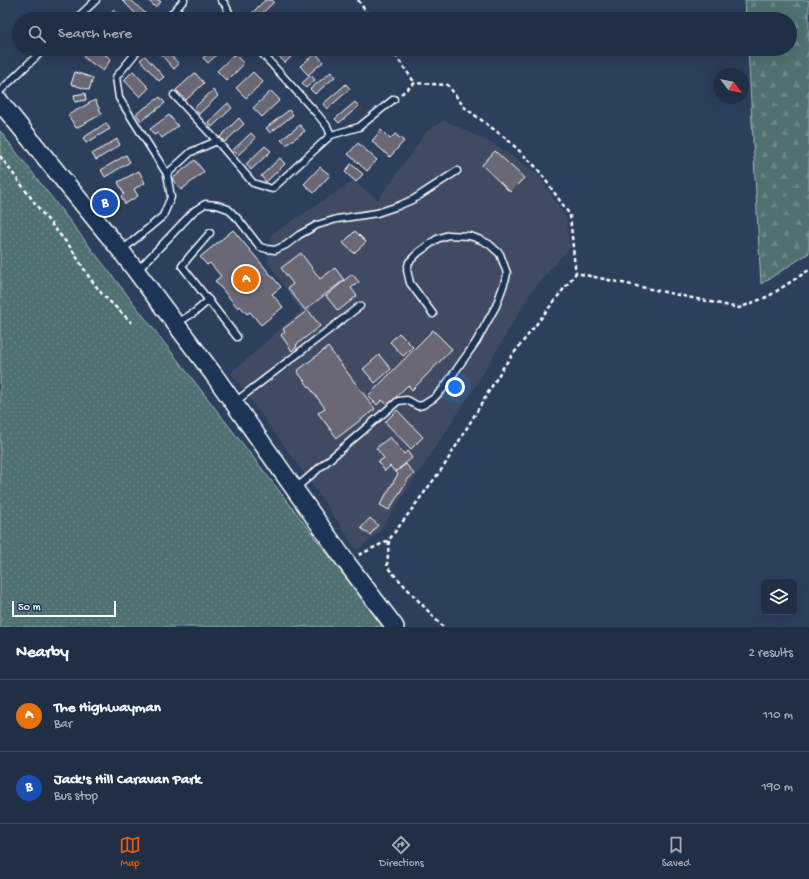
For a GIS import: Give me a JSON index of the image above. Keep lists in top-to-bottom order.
{
  "scale_bar": "50 m",
  "north": "bottom right",
  "page": {
    "search": "Search here",
    "pins": ["B", "A"],
    "scale": "50 m",
    "heading": ["Nearby", "2 results"],
    "list": [
      {
        "mark": "A",
        "name": "The Highwayman",
        "note": "Bar",
        "value": "110 m"
      },
      {
        "mark": "B",
        "name": "Jack's Hill Caravan Park",
        "note": "Bus stop",
        "value": "190 m"
      }
    ],
    "nav": ["Map", "Directions", "Saved"]
  }
}
